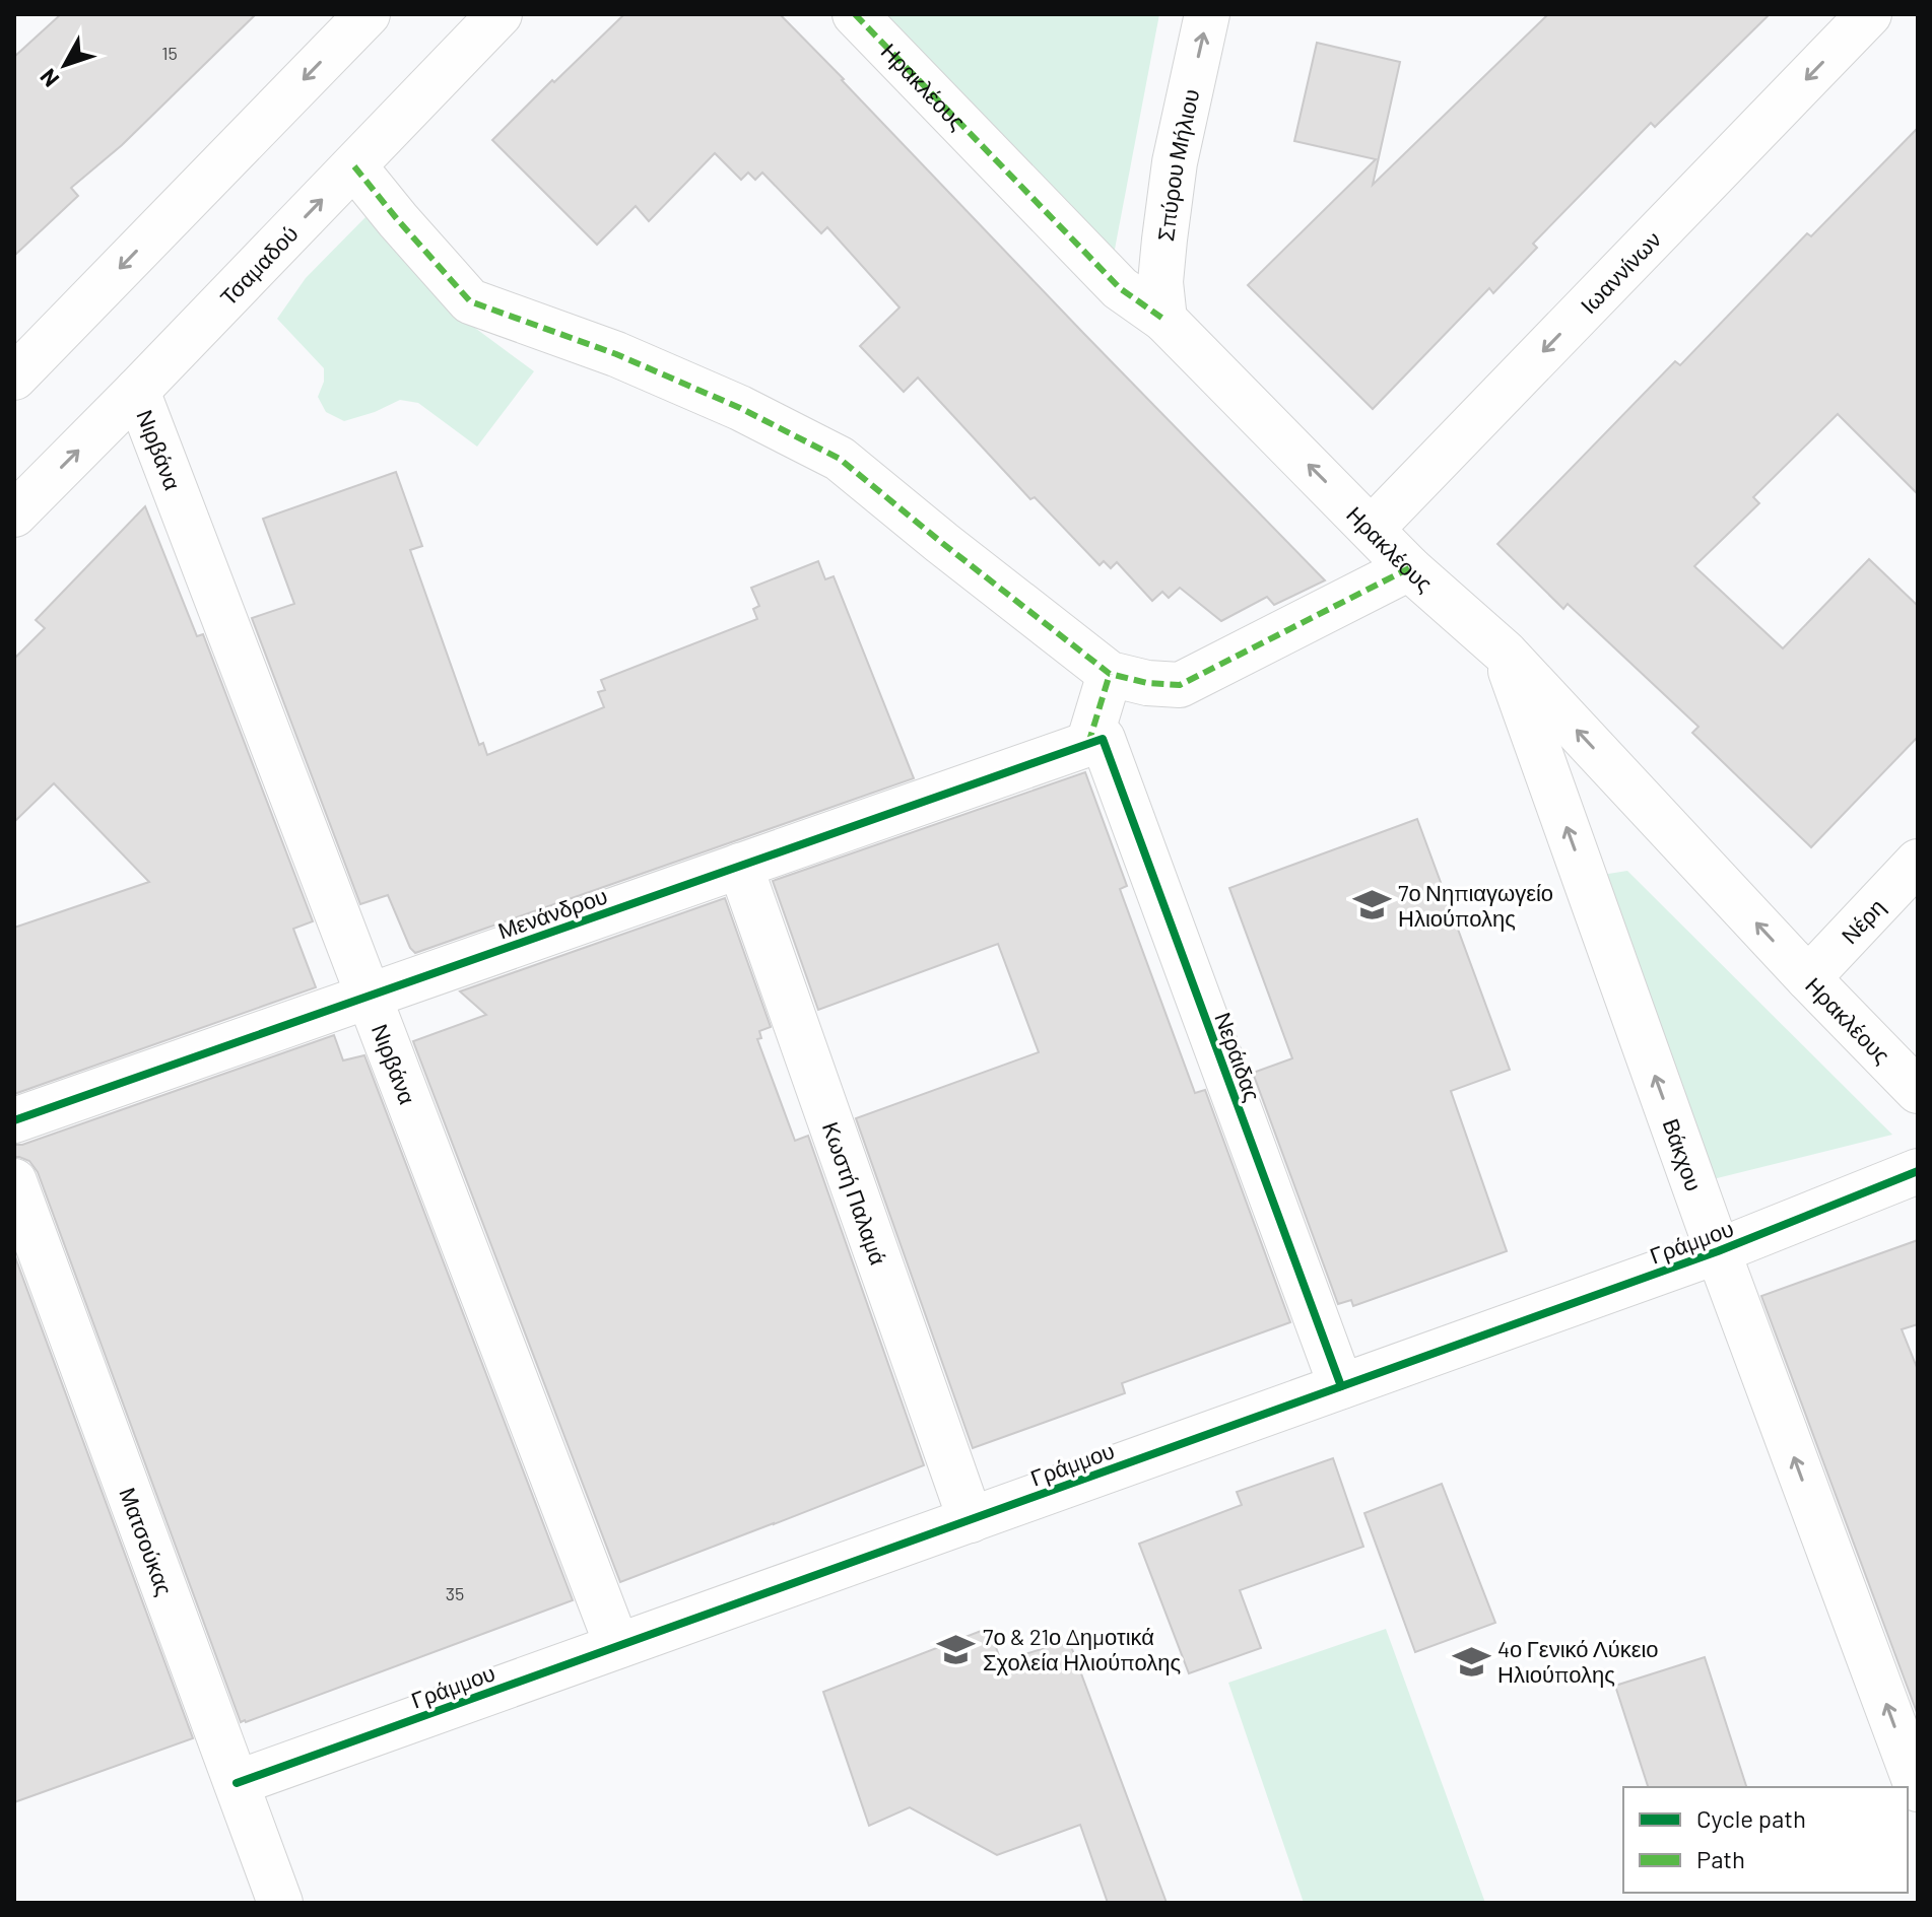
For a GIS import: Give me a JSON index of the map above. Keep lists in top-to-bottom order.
{
  "streets": {
    "street": [
      "Ηρακλέους",
      "Σπύρου Μήλιου",
      "Τσαμαδού",
      "Ιωαννίνων",
      "Νιρβάνα",
      "Μενάνδρου",
      "Νέρη",
      "Νεράιδας",
      "Βάκχου",
      "Κωστή Παλαμά",
      "Γράμμου",
      "Ματσούκας"
    ]
  },
  "crossings": [
    ["Ηρακλέους", "Σπύρου Μήλιου"],
    ["Ηρακλέους", "Ιωαννίνων"],
    ["Ηρακλέους", "Νέρη"],
    ["Ηρακλέους", "Βάκχου"],
    ["Τσαμαδού", "Νιρβάνα"],
    ["Νιρβάνα", "Μενάνδρου"],
    ["Νιρβάνα", "Γράμμου"],
    ["Μενάνδρου", "Νεράιδας"],
    ["Μενάνδρου", "Κωστή Παλαμά"],
    ["Νεράιδας", "Γράμμου"],
    ["Βάκχου", "Γράμμου"],
    ["Κωστή Παλαμά", "Γράμμου"],
    ["Γράμμου", "Ματσούκας"]
  ],
  "one_way": [
    "Ηρακλέους",
    "Σπύρου Μήλιου",
    "Ιωαννίνων",
    "Βάκχου"
  ],
  "places": {
    "school or university": ["7ο Νηπιαγωγείο Ηλιούπολης", "7ο & 21ο Δημοτικά Σχολεία Ηλιούπολης", "4ο Γενικό Λύκειο Ηλιούπολης"]
  },
  "house_numbers": ["15", "35"],
  "legend": ["Cycle path", "Path"],
  "north": "bottom left"
}
